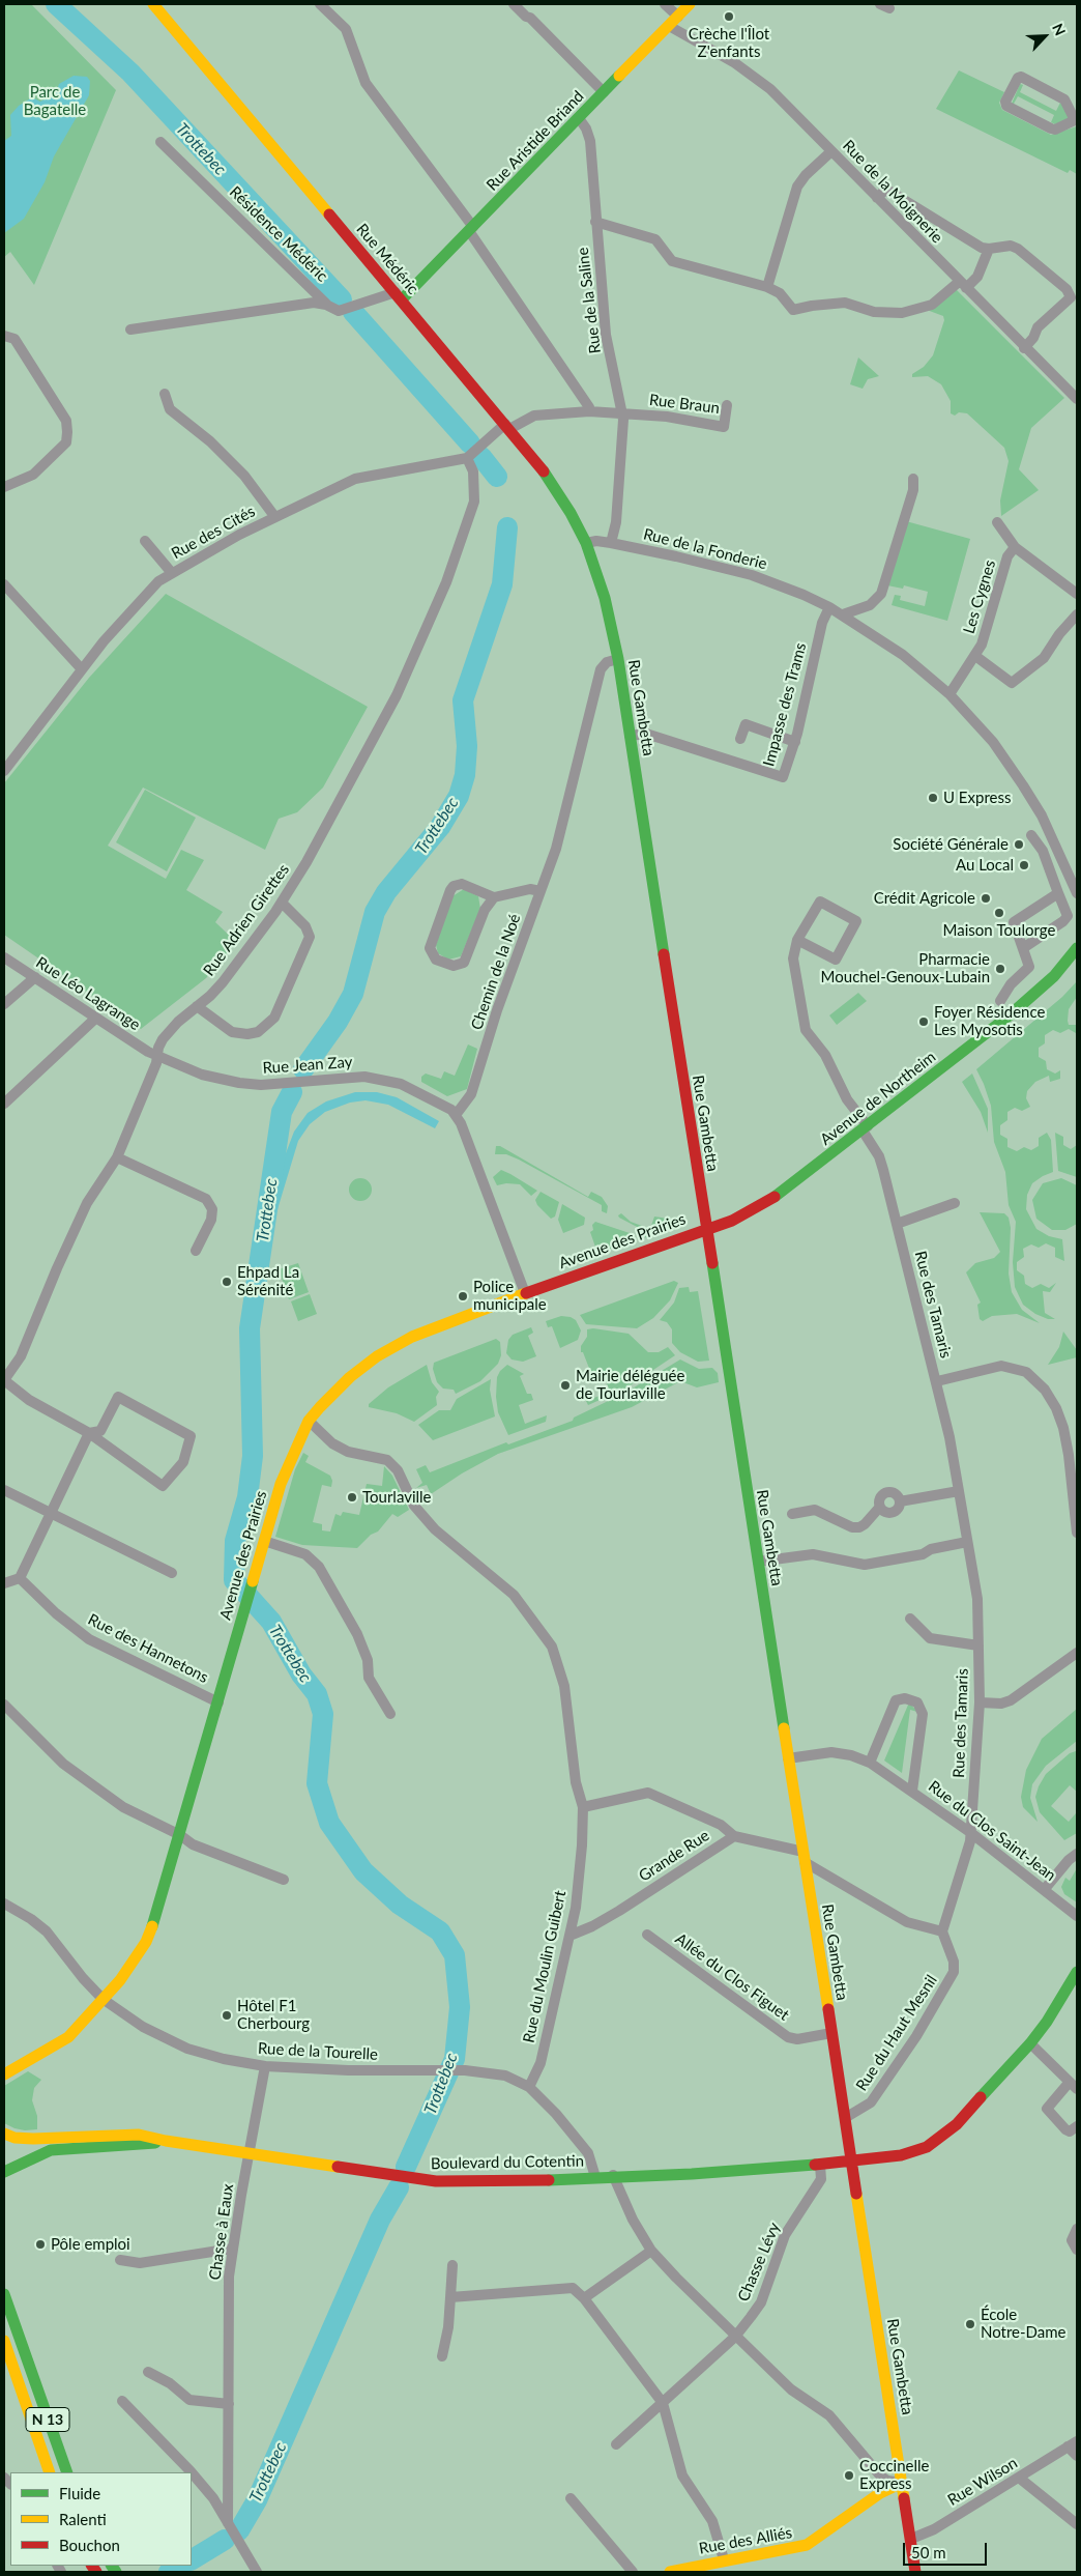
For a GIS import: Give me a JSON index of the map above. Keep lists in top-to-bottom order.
{
  "streets": {
    "main road": [
      "Rue Aristide Briand",
      "Rue Médéric",
      "Rue Gambetta",
      "Avenue de Northeim",
      "Avenue des Prairies",
      "Boulevard du Cotentin",
      "N 13",
      "Rue des Alliés"
    ],
    "street": [
      "Rue de la Moignerie",
      "Résidence Médéric",
      "Rue de la Saline",
      "Rue Braun",
      "Rue des Cités",
      "Rue de la Fonderie",
      "Les Cygnes",
      "Impasse des Trams",
      "Rue Adrien Girettes",
      "Chemin de la Noé",
      "Rue Léo Lagrange",
      "Rue Jean Zay",
      "Rue des Tamaris",
      "Rue des Hannetons",
      "Rue du Clos Saint-Jean",
      "Grande Rue",
      "Rue du Moulin Guibert",
      "Allée du Clos Figuet",
      "Rue du Haut Mesnil",
      "Rue de la Tourelle",
      "Chasse à Eaux",
      "Chasse Lévy",
      "Rue Wilson"
    ]
  },
  "crossings": [
    ["Rue Aristide Briand", "Rue de la Moignerie"],
    ["Rue Aristide Briand", "Résidence Médéric"],
    ["Rue Aristide Briand", "Rue Médéric"],
    ["Rue Aristide Briand", "Rue de la Saline"],
    ["Résidence Médéric", "Rue Médéric"],
    ["Rue Médéric", "Rue de la Fonderie"],
    ["Rue Médéric", "Rue Gambetta"],
    ["Rue de la Saline", "Rue Braun"],
    ["Rue de la Saline", "Rue de la Fonderie"],
    ["Rue des Cités", "Rue Adrien Girettes"],
    ["Rue de la Fonderie", "Les Cygnes"],
    ["Rue de la Fonderie", "Impasse des Trams"],
    ["Rue de la Fonderie", "Rue Gambetta"],
    ["Impasse des Trams", "Rue Gambetta"],
    ["Rue Gambetta", "Chemin de la Noé"],
    ["Rue Gambetta", "Avenue de Northeim"],
    ["Rue Gambetta", "Avenue des Prairies"],
    ["Rue Gambetta", "Rue du Clos Saint-Jean"],
    ["Rue Gambetta", "Grande Rue"],
    ["Rue Gambetta", "Allée du Clos Figuet"],
    ["Rue Gambetta", "Rue du Haut Mesnil"],
    ["Rue Gambetta", "Boulevard du Cotentin"],
    ["Rue Gambetta", "Rue Wilson"],
    ["Rue Gambetta", "Rue des Alliés"],
    ["Rue Adrien Girettes", "Rue Léo Lagrange"],
    ["Rue Adrien Girettes", "Rue Jean Zay"],
    ["Chemin de la Noé", "Rue Jean Zay"],
    ["Rue Léo Lagrange", "Rue Jean Zay"],
    ["Avenue de Northeim", "Avenue des Prairies"],
    ["Avenue de Northeim", "Rue des Tamaris"],
    ["Avenue des Prairies", "Rue des Hannetons"],
    ["Avenue des Prairies", "Rue du Moulin Guibert"],
    ["Avenue des Prairies", "Rue de la Tourelle"],
    ["Rue des Tamaris", "Rue du Clos Saint-Jean"],
    ["Grande Rue", "Rue du Moulin Guibert"],
    ["Grande Rue", "Rue du Haut Mesnil"],
    ["Rue du Moulin Guibert", "Rue de la Tourelle"],
    ["Rue de la Tourelle", "Chasse à Eaux"],
    ["Boulevard du Cotentin", "Chasse à Eaux"],
    ["Boulevard du Cotentin", "Chasse Lévy"]
  ],
  "water": ["Trottebec"],
  "parks": ["Parc de Bagatelle"],
  "places": [
    "Crèche l'Îlot Z'enfants",
    "U Express",
    "Société Générale",
    "Au Local",
    "Crédit Agricole",
    "Maison Toulorge",
    "Pharmacie Mouchel-Genoux-Lubain",
    "Foyer Résidence Les Myosotis",
    "Ehpad La Sérénité",
    "Police municipale",
    "Mairie déléguée de Tourlaville",
    "Tourlaville",
    "Hôtel F1 Cherbourg",
    "Pôle emploi",
    "École Notre-Dame",
    "Coccinelle Express"
  ],
  "legend": ["Fluide", "Ralenti", "Bouchon"],
  "scale_bar": "50 m",
  "north": "top right"
}
